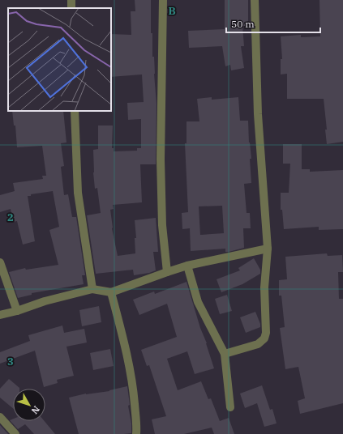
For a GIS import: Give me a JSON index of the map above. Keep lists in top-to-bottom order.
{
  "scale_bar": "50 m",
  "north": "bottom right",
  "grid": {
    "columns": ["B"],
    "rows": ["2", "3"]
  }
}
